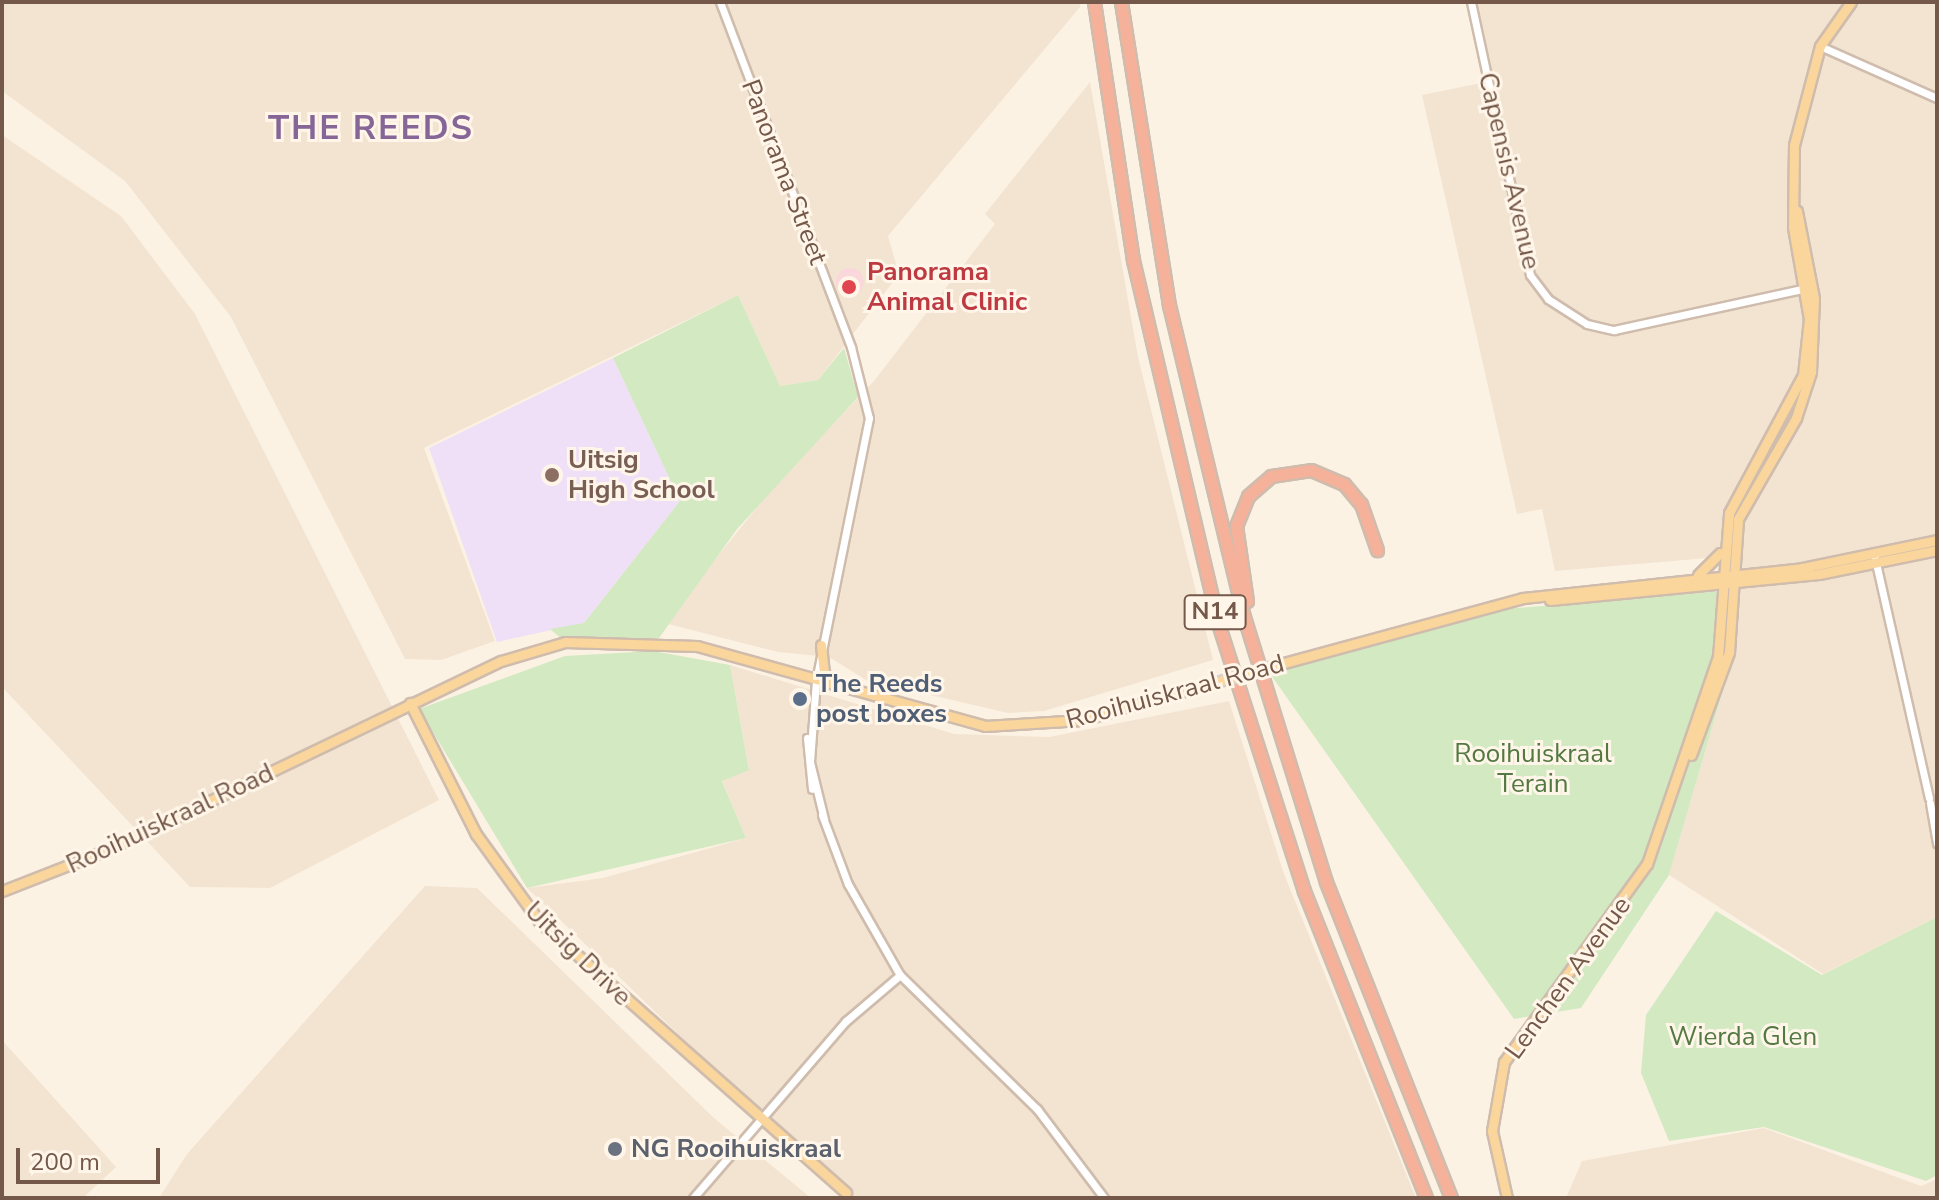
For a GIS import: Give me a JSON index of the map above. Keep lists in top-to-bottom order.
{
  "streets": {
    "highway": ["N14"],
    "main road": ["Rooihuiskraal Road", "Uitsig Drive", "Lenchen Avenue"],
    "street": ["Capensis Avenue", "Panorama Street"]
  },
  "crossings": [
    ["Capensis Avenue", "Lenchen Avenue"],
    ["Panorama Street", "Rooihuiskraal Road"],
    ["Rooihuiskraal Road", "Uitsig Drive"],
    ["Rooihuiskraal Road", "Lenchen Avenue"]
  ],
  "districts": ["THE REEDS"],
  "parks": ["Rooihuiskraal Terain", "Wierda Glen"],
  "places": [
    "Panorama Animal Clinic",
    "Uitsig High School",
    "The Reeds post boxes",
    "NG Rooihuiskraal"
  ],
  "scale_bar": "200 m"
}
